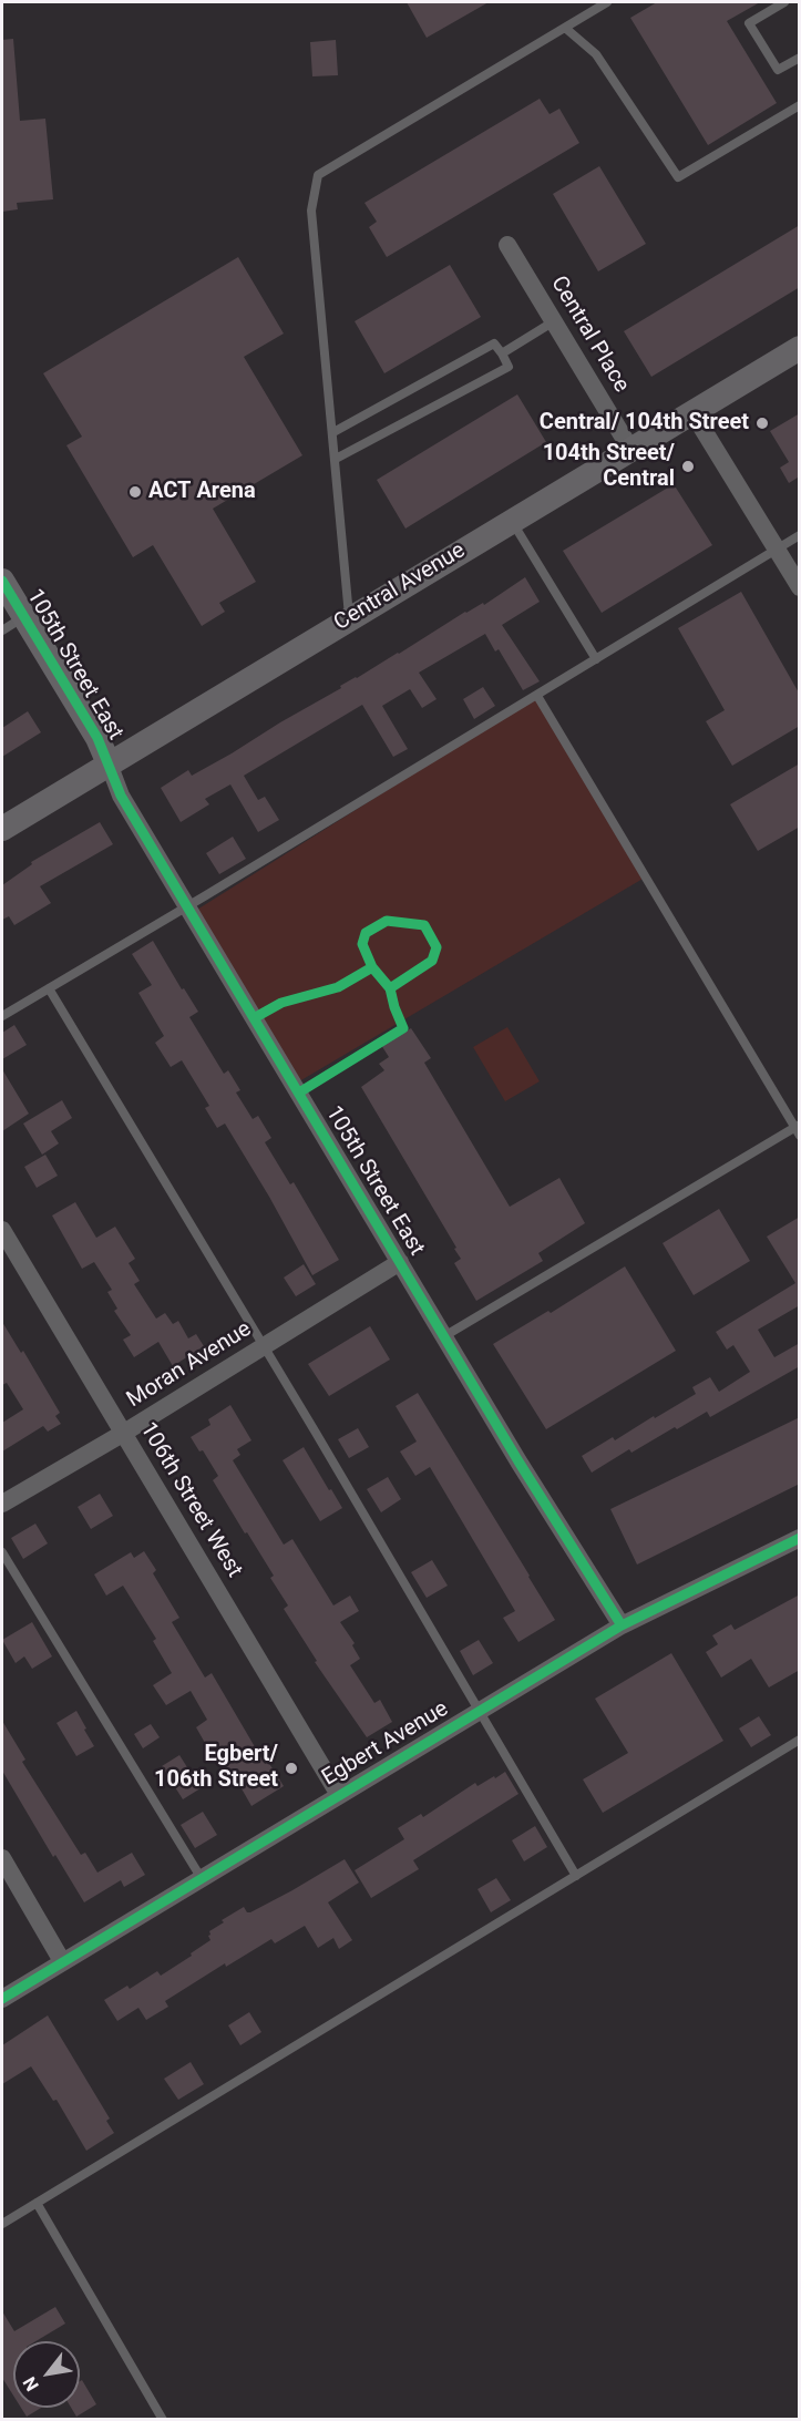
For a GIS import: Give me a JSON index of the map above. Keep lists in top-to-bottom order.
{
  "streets": {
    "main road": ["Central Avenue", "105th Street East"],
    "street": [
      "Central Place",
      "Moran Avenue",
      "106th Street West",
      "Egbert Avenue"
    ]
  },
  "crossings": [
    ["Central Place", "Central Avenue"],
    ["Central Avenue", "105th Street East"],
    ["105th Street East", "Moran Avenue"],
    ["105th Street East", "Egbert Avenue"],
    ["Moran Avenue", "106th Street West"],
    ["106th Street West", "Egbert Avenue"]
  ],
  "places": [
    "Central/ 104th Street",
    "104th Street/ Central",
    "ACT Arena",
    "Egbert/ 106th Street"
  ],
  "north": "bottom left"
}
